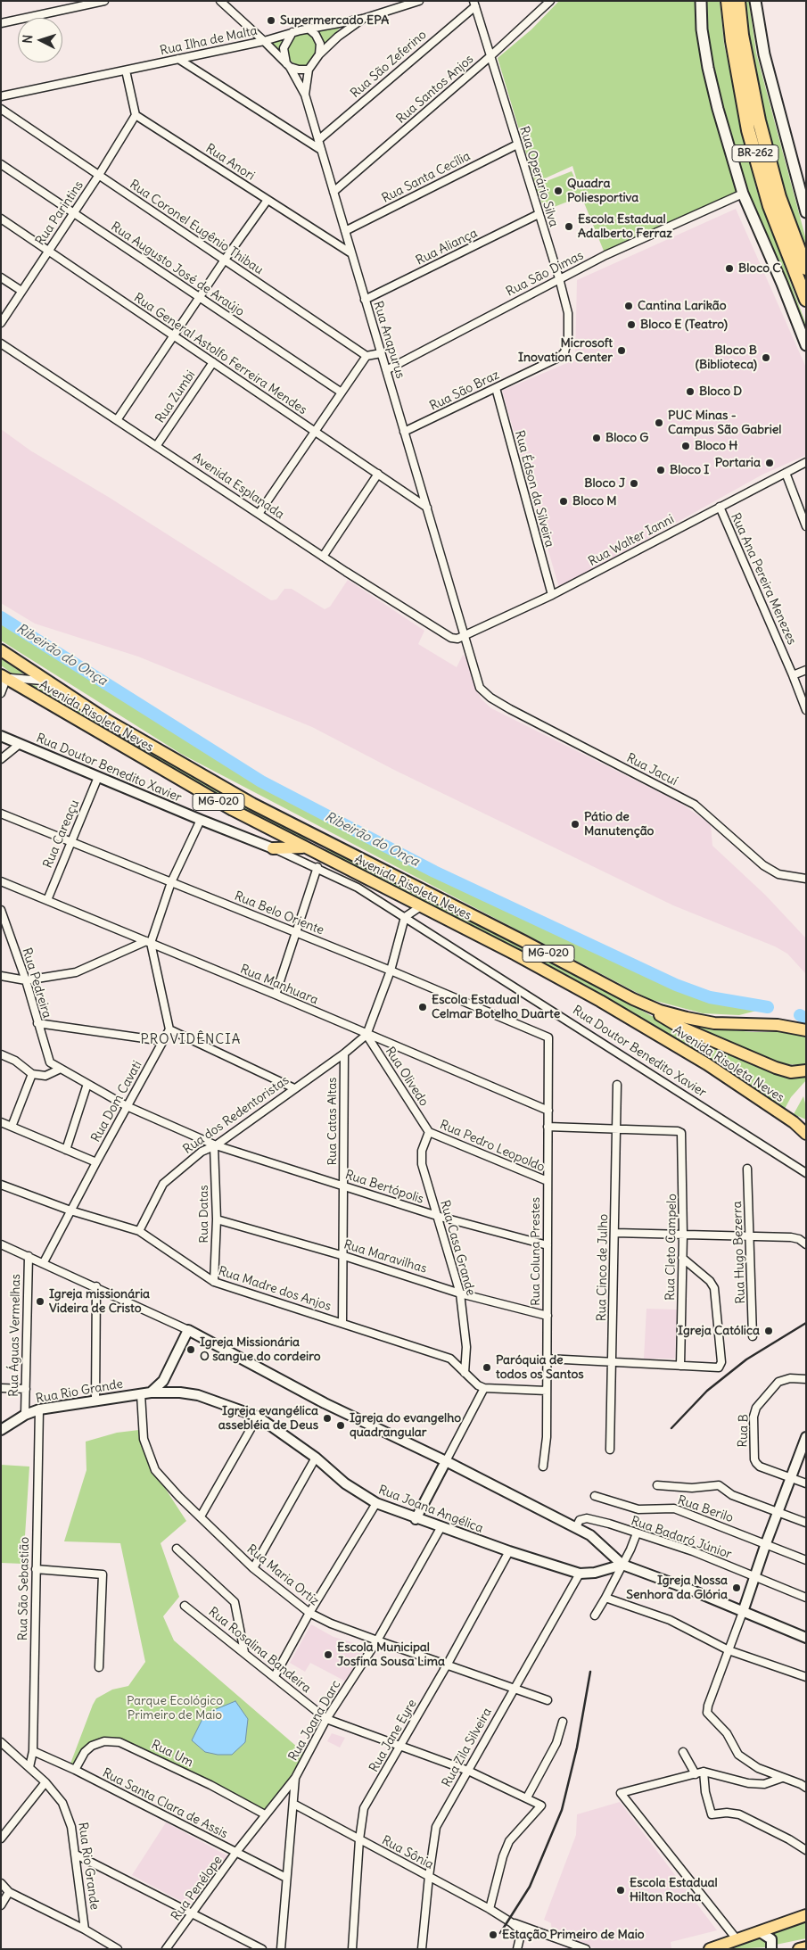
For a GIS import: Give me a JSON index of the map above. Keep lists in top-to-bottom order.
{
  "streets": {
    "highway": ["BR-262", "Avenida Risoleta Neves", "MG-020"],
    "street": [
      "Rua Ilha de Malta",
      "Rua São Zeferino",
      "Rua Santos Anjos",
      "Rua Anori",
      "Rua Operário Silva",
      "Rua Santa Cecília",
      "Rua Parintins",
      "Rua Coronel Eugênio Thibau",
      "Rua Aliança",
      "Rua Augusto José de Araújo",
      "Rua São Dimas",
      "Rua Anapurus",
      "Rua General Astolfo Ferreira Mendes",
      "Rua São Braz",
      "Rua Zumbi",
      "Avenida Esplanada",
      "Rua Édson da Silveira",
      "Rua Walter Ianni",
      "Rua Ana Pereira Menezes",
      "Rua Doutor Benedito Xavier",
      "Rua Jacuí",
      "Rua Careaçu",
      "Rua Belo Oriente",
      "Rua Pedreira",
      "Rua Manhuara",
      "Rua Olivedo",
      "Rua Dom Cavati",
      "Rua dos Redentoristas",
      "Rua Catas Altas",
      "Rua Pedro Leopoldo",
      "Rua Bertópolis",
      "Rua Datas",
      "Rua Cleto Campelo",
      "Rua Casa Grande",
      "Rua Coluna Prestes",
      "Rua Hugo Bezerra",
      "Rua Maravilhas",
      "Rua Cinco de Julho",
      "Rua Madre dos Anjos",
      "Rua Águas Vermelhas",
      "Rua Rio Grande",
      "Rua B",
      "Rua Joana Angélica",
      "Rua Berilo",
      "Rua Badaró Júnior",
      "Rua Maria Ortiz",
      "Rua São Sebastião",
      "Rua Rosalina Bandeira",
      "Rua Joana Darc",
      "Rua Jane Eyre",
      "Rua Zila Silveira",
      "Rua Um",
      "Rua Santa Clara de Assis",
      "Rua Sônia",
      "Rua Penélope"
    ]
  },
  "crossings": [
    ["Rua Ilha de Malta", "Rua Anapurus"],
    ["Rua São Zeferino", "Rua Operário Silva"],
    ["Rua São Zeferino", "Rua Anapurus"],
    ["Rua Santos Anjos", "Rua Operário Silva"],
    ["Rua Santos Anjos", "Rua Anapurus"],
    ["Rua Anori", "Rua Parintins"],
    ["Rua Anori", "Rua Anapurus"],
    ["Rua Operário Silva", "Rua Santa Cecília"],
    ["Rua Operário Silva", "Rua Aliança"],
    ["Rua Operário Silva", "Rua São Dimas"],
    ["Rua Operário Silva", "Rua São Braz"],
    ["Rua Santa Cecília", "Rua Anapurus"],
    ["Rua Parintins", "Rua Coronel Eugênio Thibau"],
    ["Rua Parintins", "Rua Augusto José de Araújo"],
    ["Rua Parintins", "Rua General Astolfo Ferreira Mendes"],
    ["Rua Aliança", "Rua Anapurus"],
    ["Rua São Dimas", "Rua Anapurus"],
    ["Rua Anapurus", "Rua General Astolfo Ferreira Mendes"],
    ["Rua Anapurus", "Rua São Braz"],
    ["Rua Anapurus", "Avenida Esplanada"],
    ["Rua Anapurus", "Rua Walter Ianni"],
    ["Rua Anapurus", "Rua Jacuí"],
    ["Rua General Astolfo Ferreira Mendes", "Rua Zumbi"],
    ["Rua São Braz", "Rua Édson da Silveira"],
    ["Rua Zumbi", "Avenida Esplanada"],
    ["Avenida Esplanada", "Rua Walter Ianni"],
    ["Rua Édson da Silveira", "Rua Walter Ianni"],
    ["Rua Walter Ianni", "Rua Ana Pereira Menezes"],
    ["Rua Doutor Benedito Xavier", "Rua Careaçu"],
    ["Rua Careaçu", "Rua Belo Oriente"],
    ["Rua Careaçu", "Rua Manhuara"],
    ["Rua Belo Oriente", "Rua Coluna Prestes"],
    ["Rua Pedreira", "Rua Bertópolis"],
    ["Rua Manhuara", "Rua Olivedo"],
    ["Rua Manhuara", "Rua dos Redentoristas"],
    ["Rua Manhuara", "Rua Coluna Prestes"],
    ["Rua Olivedo", "Rua dos Redentoristas"],
    ["Rua Olivedo", "Rua Pedro Leopoldo"],
    ["Rua Olivedo", "Rua Casa Grande"],
    ["Rua Dom Cavati", "Rua Bertópolis"],
    ["Rua Dom Cavati", "Rua Madre dos Anjos"],
    ["Rua dos Redentoristas", "Rua Catas Altas"],
    ["Rua dos Redentoristas", "Rua Bertópolis"],
    ["Rua dos Redentoristas", "Rua Datas"],
    ["Rua dos Redentoristas", "Rua Madre dos Anjos"],
    ["Rua Catas Altas", "Rua Bertópolis"],
    ["Rua Catas Altas", "Rua Maravilhas"],
    ["Rua Catas Altas", "Rua Madre dos Anjos"],
    ["Rua Pedro Leopoldo", "Rua Casa Grande"],
    ["Rua Pedro Leopoldo", "Rua Coluna Prestes"],
    ["Rua Bertópolis", "Rua Datas"],
    ["Rua Bertópolis", "Rua Casa Grande"],
    ["Rua Bertópolis", "Rua Coluna Prestes"],
    ["Rua Datas", "Rua Maravilhas"],
    ["Rua Datas", "Rua Madre dos Anjos"],
    ["Rua Cleto Campelo", "Rua Cinco de Julho"],
    ["Rua Casa Grande", "Rua Maravilhas"],
    ["Rua Casa Grande", "Rua Madre dos Anjos"],
    ["Rua Coluna Prestes", "Rua Maravilhas"],
    ["Rua Águas Vermelhas", "Rua Rio Grande"],
    ["Rua Rio Grande", "Rua Joana Angélica"],
    ["Rua Rio Grande", "Rua Maria Ortiz"],
    ["Rua Rio Grande", "Rua São Sebastião"],
    ["Rua Joana Angélica", "Rua Maria Ortiz"],
    ["Rua Joana Angélica", "Rua Joana Darc"],
    ["Rua Joana Angélica", "Rua Jane Eyre"],
    ["Rua Joana Angélica", "Rua Zila Silveira"],
    ["Rua Maria Ortiz", "Rua Joana Darc"],
    ["Rua Maria Ortiz", "Rua Jane Eyre"],
    ["Rua Maria Ortiz", "Rua Zila Silveira"],
    ["Rua São Sebastião", "Rua Santa Clara de Assis"],
    ["Rua Rosalina Bandeira", "Rua Joana Darc"],
    ["Rua Rosalina Bandeira", "Rua Jane Eyre"],
    ["Rua Rosalina Bandeira", "Rua Zila Silveira"],
    ["Rua Rosalina Bandeira", "Rua Sônia"],
    ["Rua Joana Darc", "Rua Santa Clara de Assis"],
    ["Rua Joana Darc", "Rua Sônia"],
    ["Rua Joana Darc", "Rua Penélope"],
    ["Rua Jane Eyre", "Rua Sônia"],
    ["Rua Zila Silveira", "Rua Sônia"],
    ["Rua Um", "Rua Santa Clara de Assis"],
    ["Rua Um", "Rua Penélope"],
    ["Rua Santa Clara de Assis", "Rua Penélope"]
  ],
  "districts": ["PROVIDÊNCIA"],
  "water": ["Ribeirão do Onça"],
  "parks": ["Parque Ecológico Primeiro de Maio"],
  "places": [
    "Supermercado EPA",
    "Quadra Poliesportiva",
    "Escola Estadual Adalberto Ferraz",
    "Bloco C",
    "Cantina Larikão",
    "Bloco E (Teatro)",
    "Microsoft Inovation Center",
    "Bloco B (Biblioteca)",
    "Bloco D",
    "PUC Minas - Campus São Gabriel",
    "Bloco G",
    "Bloco H",
    "Portaria",
    "Bloco I",
    "Bloco J",
    "Bloco M",
    "Pátio de Manutenção",
    "Escola Estadual Celmar Botelho Duarte",
    "Igreja missionária Videira de Cristo",
    "Igreja Católica",
    "Igreja Missionária O sangue do cordeiro",
    "Paróquia de todos os Santos",
    "Igreja evangélica assebléia de Deus",
    "Igreja do evangelho quadrangular",
    "Igreja Nossa Senhora da Glória",
    "Escola Municipal Josfina Sousa Lima",
    "Escola Estadual Hilton Rocha",
    "Estação Primeiro de Maio"
  ],
  "north": "left"
}
